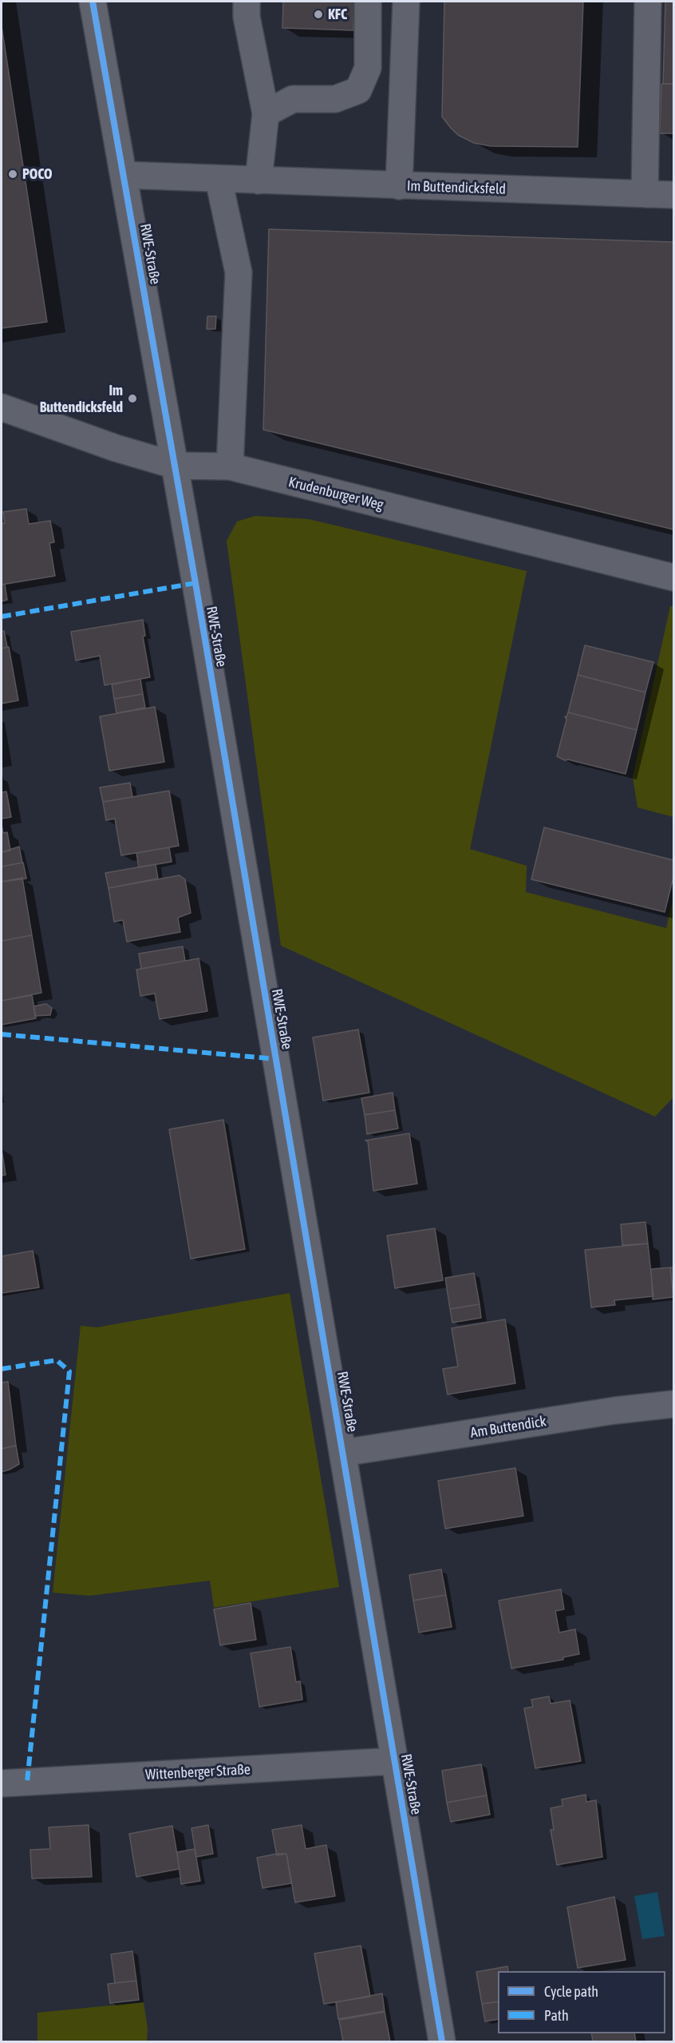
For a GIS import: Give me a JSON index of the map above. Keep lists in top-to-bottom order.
{
  "streets": {
    "street": [
      "Im Buttendicksfeld",
      "RWE-Straße",
      "Krudenburger Weg",
      "Am Buttendick",
      "Wittenberger Straße"
    ]
  },
  "crossings": [
    ["Im Buttendicksfeld", "RWE-Straße"],
    ["RWE-Straße", "Krudenburger Weg"],
    ["RWE-Straße", "Am Buttendick"],
    ["RWE-Straße", "Wittenberger Straße"]
  ],
  "places": ["KFC", "POCO", "Im Buttendicksfeld"],
  "legend": ["Cycle path", "Path"]
}
